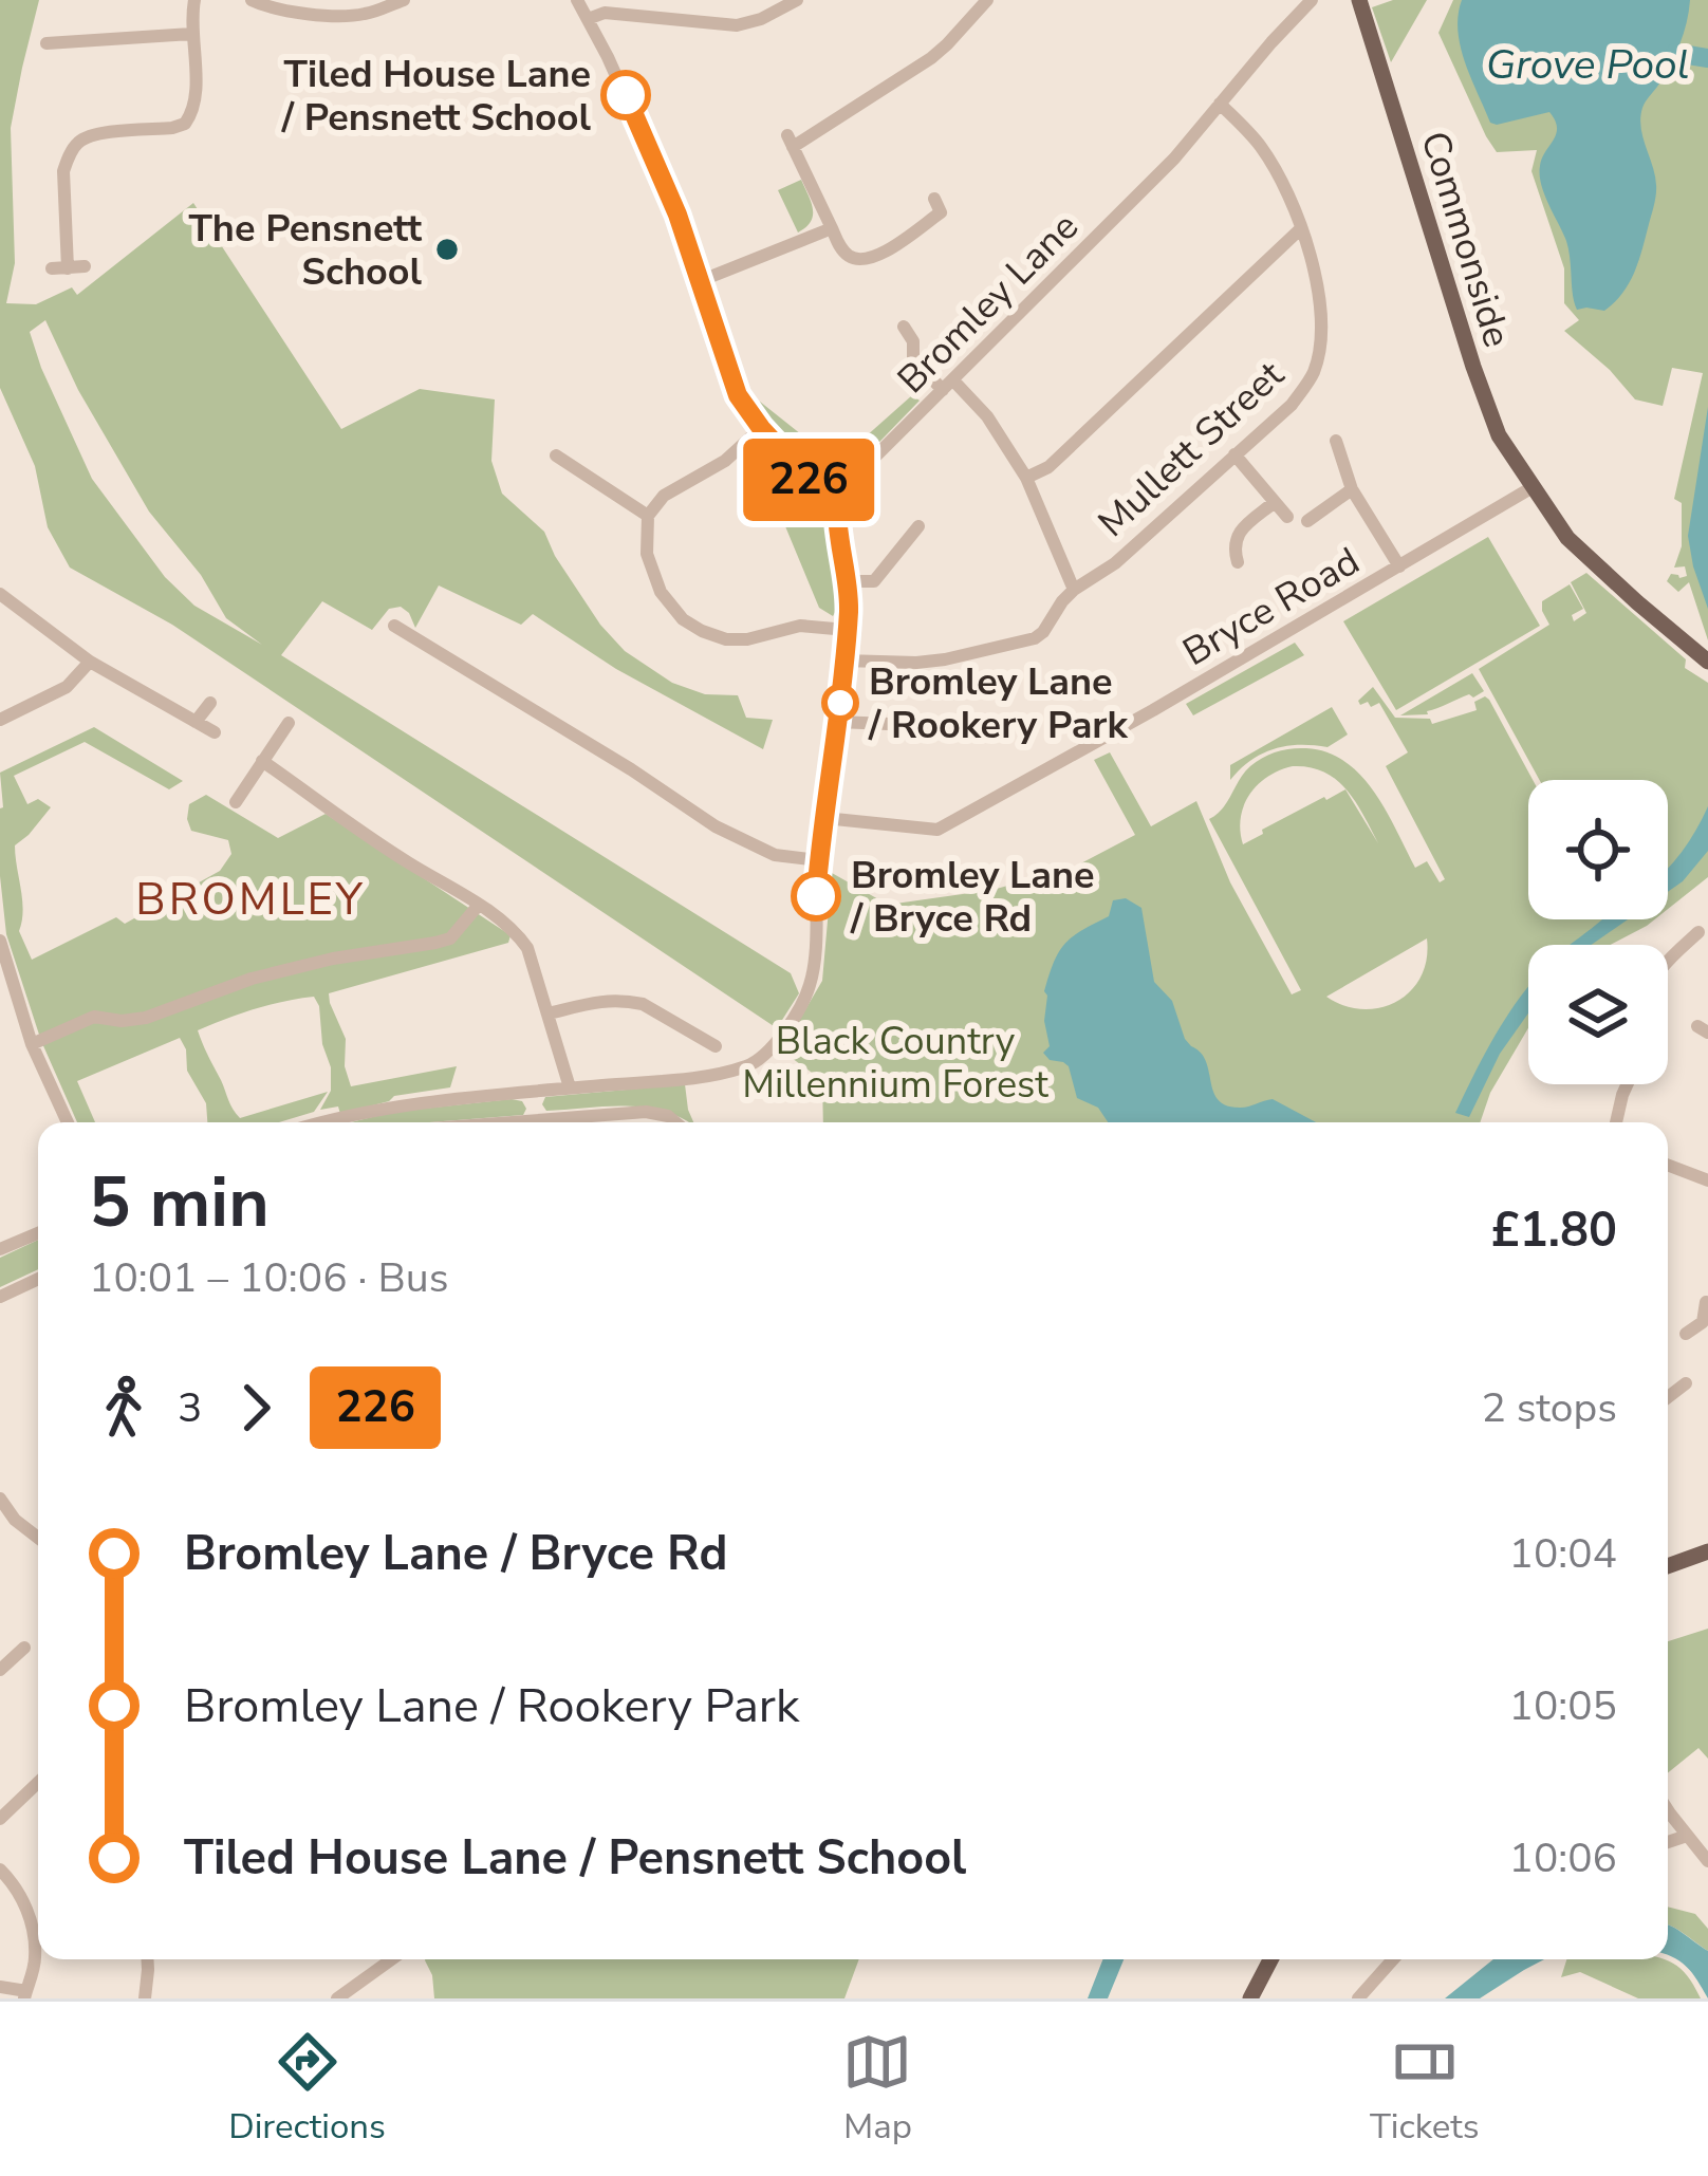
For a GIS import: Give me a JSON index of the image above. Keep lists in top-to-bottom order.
{
  "streets": {
    "main road": ["Commonside"],
    "street": ["Bromley Lane", "Mullett Street", "Bryce Road"]
  },
  "crossings": [
    ["Commonside", "Bryce Road"],
    ["Bromley Lane", "Mullett Street"]
  ],
  "districts": ["BROMLEY"],
  "water": ["Grove Pool"],
  "parks": ["Black Country Millennium Forest"],
  "places": [
    "Tiled House Lane / Pensnett School",
    "The Pensnett School",
    "Bromley Lane / Rookery Park",
    "Bromley Lane / Bryce Rd"
  ],
  "lines": ["bus line 226"],
  "page": {
    "on_map": "226",
    "heading": ["5 min", "10:01 – 10:06 · Bus", "£1.80"],
    "legs": ["3", "226", "2 stops"],
    "list": [
      {
        "name": "Bromley Lane / Bryce Rd",
        "value": "10:04"
      },
      {
        "name": "Bromley Lane / Rookery Park",
        "value": "10:05"
      },
      {
        "name": "Tiled House Lane / Pensnett School",
        "value": "10:06"
      }
    ],
    "tabs": ["Directions", "Map", "Tickets"]
  }
}
